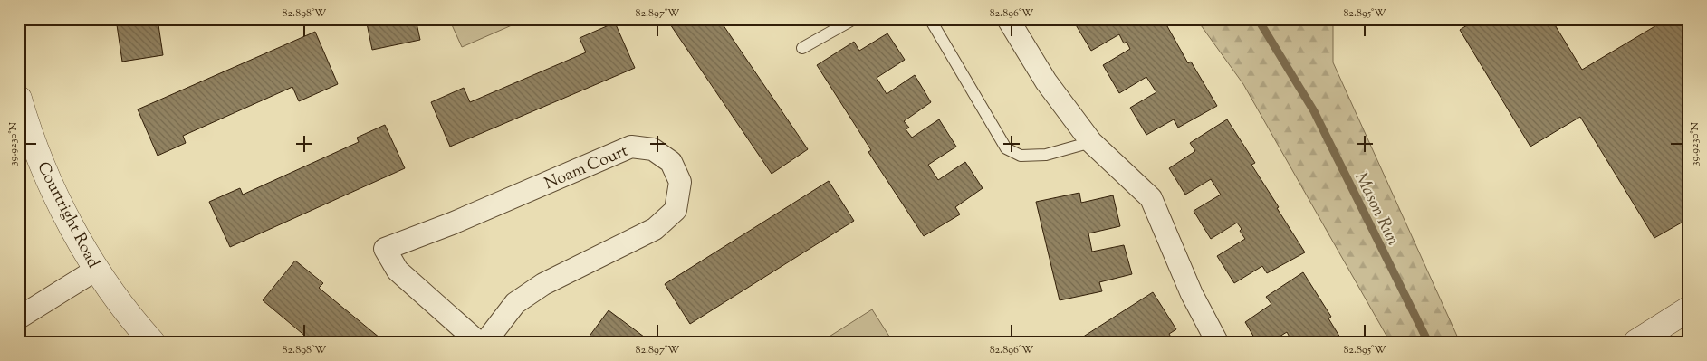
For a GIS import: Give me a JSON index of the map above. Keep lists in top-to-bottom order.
{
  "streets": {
    "street": ["Noam Court", "Courtright Road"]
  },
  "water": ["Mason Run"],
  "coordinates": [
    "82.898°W",
    "82.897°W",
    "82.896°W",
    "82.895°W",
    "39.9230°N"
  ]
}
